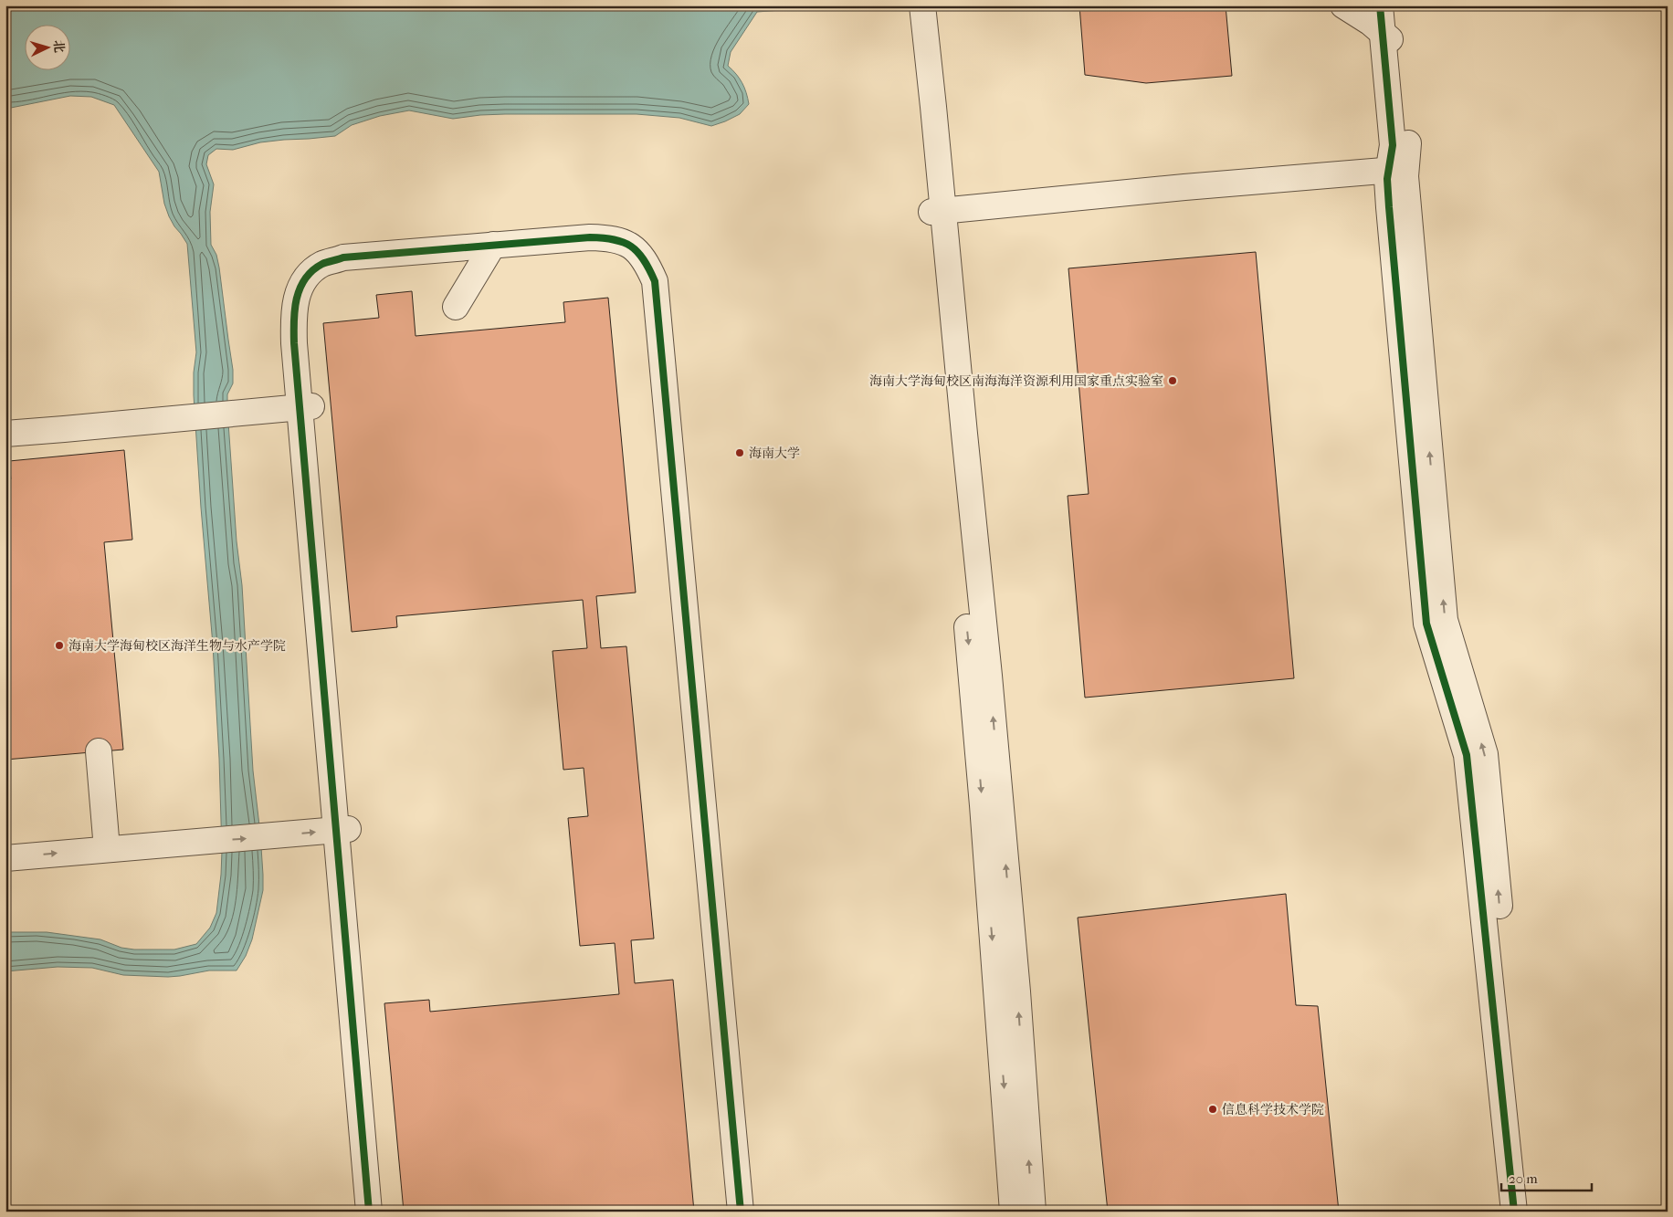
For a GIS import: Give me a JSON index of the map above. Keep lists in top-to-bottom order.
{
  "places": [
    "海南大学海甸校区南海海洋资源利用国家重点实验室",
    "海南大学",
    "海南大学海甸校区海洋生物与水产学院",
    "信息科学技术学院"
  ],
  "scale_bar": "20 m",
  "north": "right"
}
